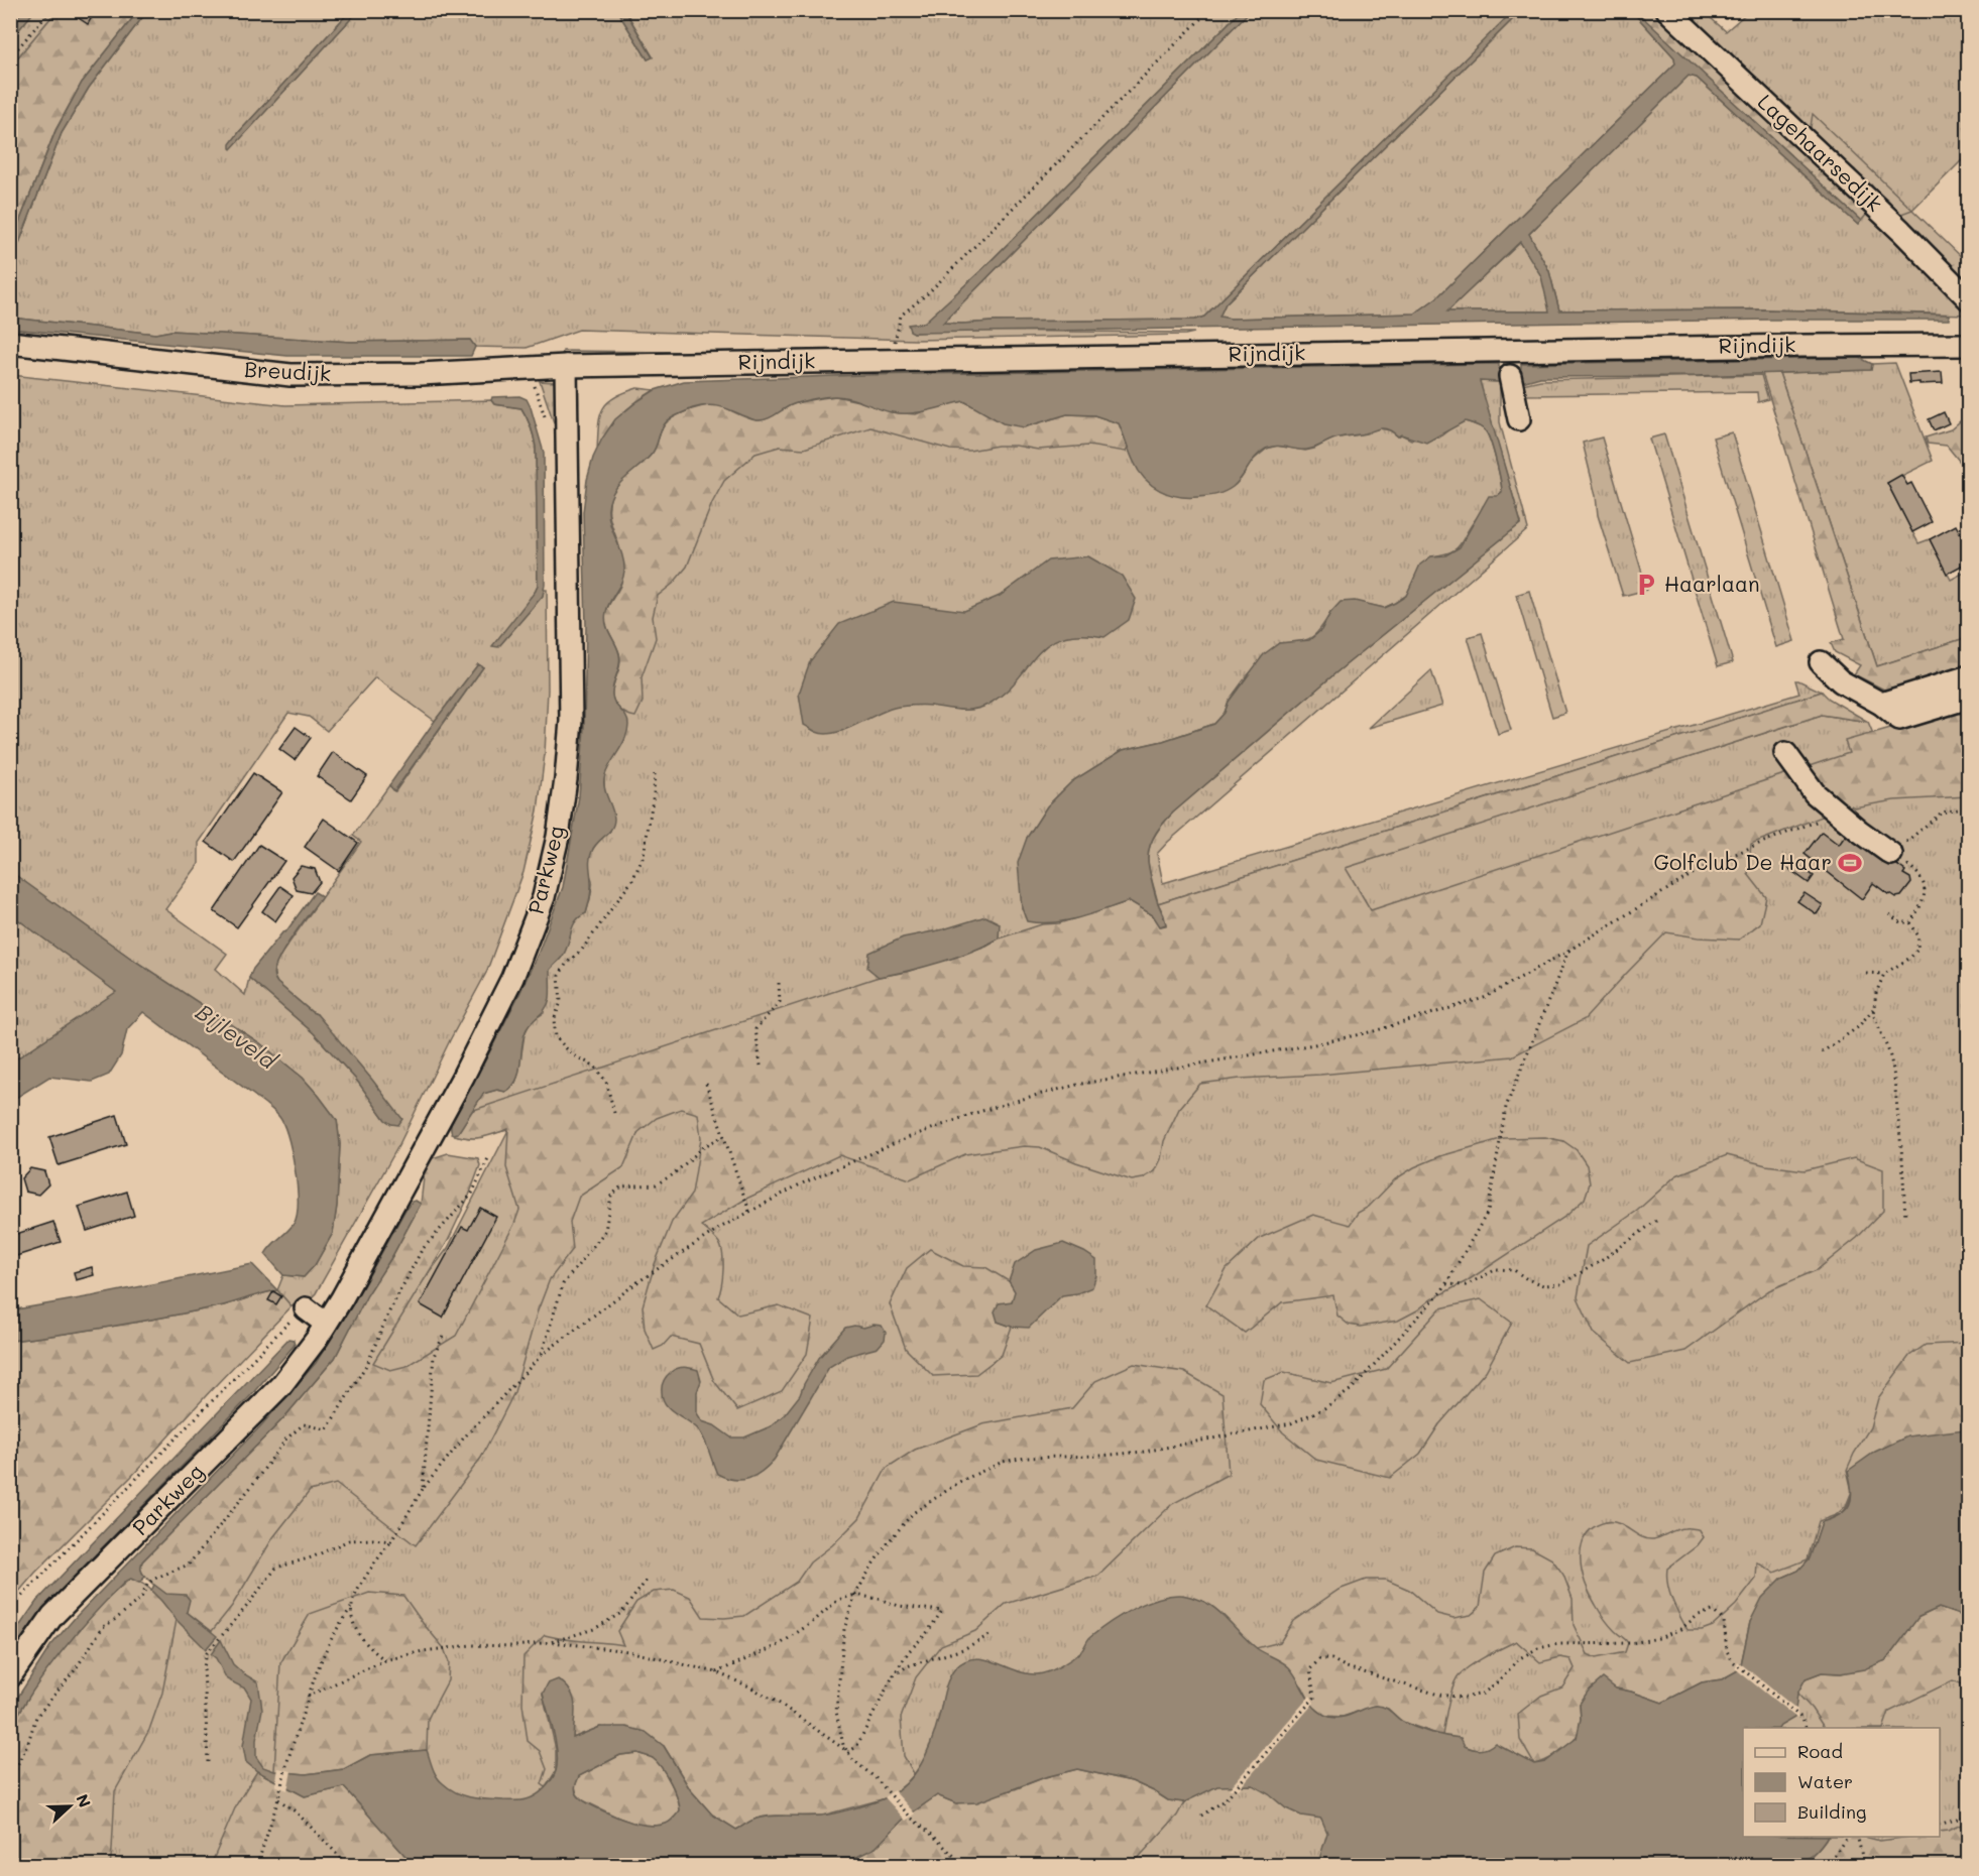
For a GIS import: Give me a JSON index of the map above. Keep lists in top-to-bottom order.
{
  "streets": {
    "street": [
      "Lagehaarsedijk",
      "Rijndijk",
      "Breudijk",
      "Parkweg"
    ]
  },
  "crossings": [
    ["Rijndijk", "Breudijk"],
    ["Rijndijk", "Parkweg"],
    ["Breudijk", "Parkweg"]
  ],
  "water": ["Bijleveld"],
  "places": {
    "parking": ["Haarlaan"],
    "sports": ["Golfclub De Haar"]
  },
  "legend": ["Road", "Water", "Building"],
  "north": "right"
}
